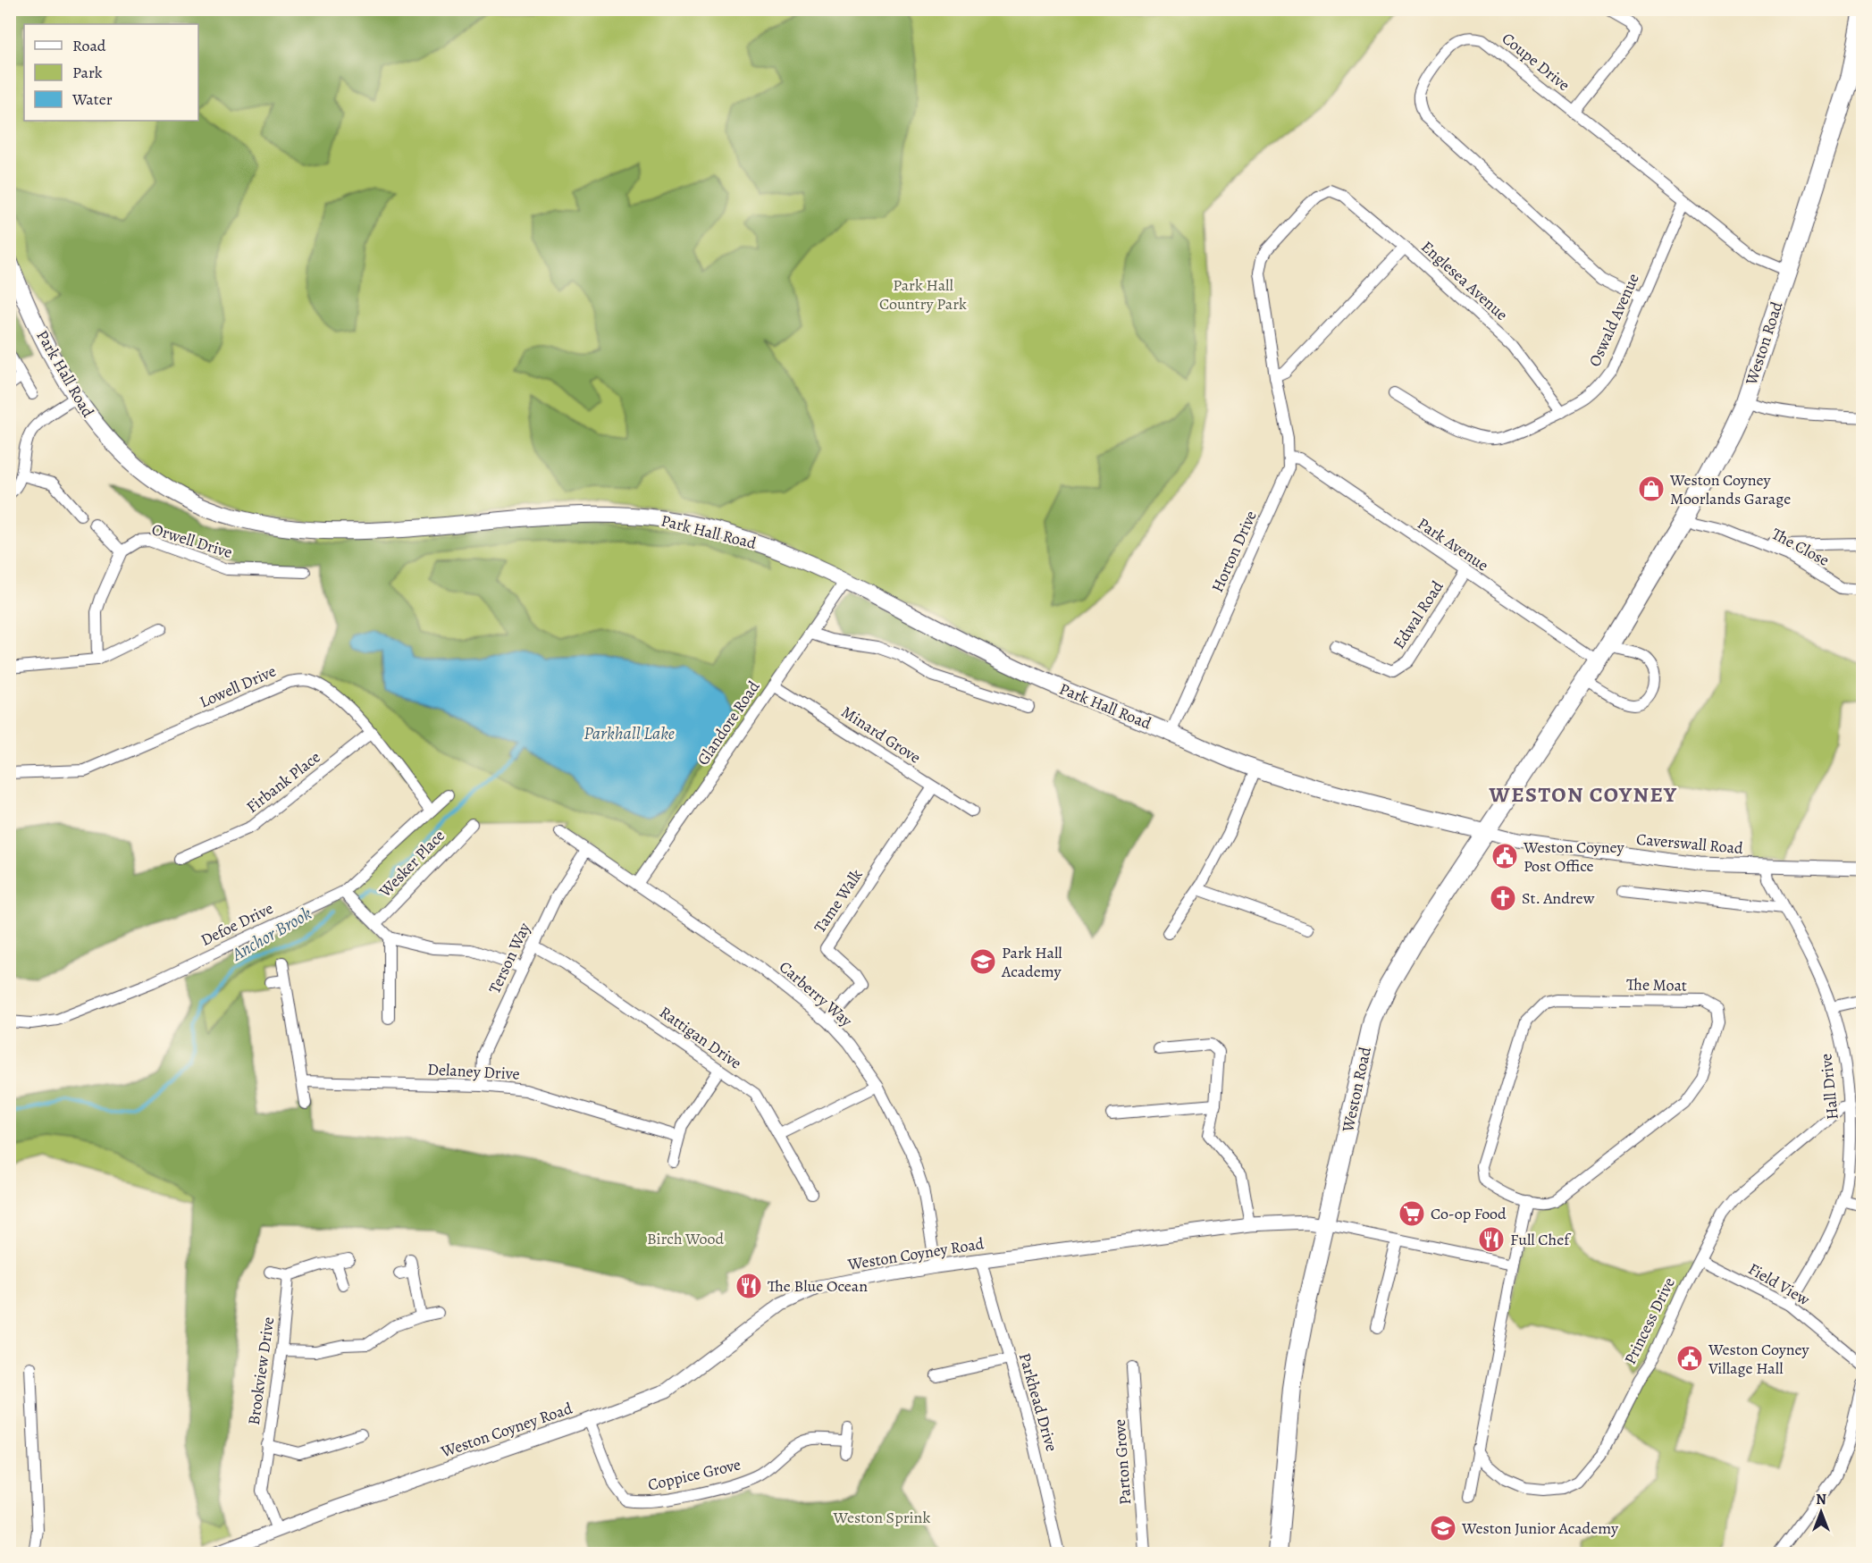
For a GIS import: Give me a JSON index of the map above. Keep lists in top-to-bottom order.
{
  "streets": {
    "highway": ["Weston Road"],
    "main road": ["Park Hall Road"],
    "street": [
      "Coupe Drive",
      "Englesea Avenue",
      "Oswald Avenue",
      "Orwell Drive",
      "Park Avenue",
      "The Close",
      "Horton Drive",
      "Edwal Road",
      "Lowell Drive",
      "Glandore Road",
      "Minard Grove",
      "Firbank Place",
      "Caverswall Road",
      "Wesker Place",
      "Tame Walk",
      "Defoe Drive",
      "Terson Way",
      "The Moat",
      "Carberry Way",
      "Rattigan Drive",
      "Delaney Drive",
      "Hall Drive",
      "Weston Coyney Road",
      "Field View",
      "Princess Drive",
      "Brookview Drive",
      "Parkhead Drive",
      "Parton Grove",
      "Coppice Grove"
    ]
  },
  "crossings": [
    ["Coupe Drive", "Oswald Avenue"],
    ["Coupe Drive", "Weston Road"],
    ["Englesea Avenue", "Oswald Avenue"],
    ["Englesea Avenue", "Horton Drive"],
    ["Weston Road", "Park Hall Road"],
    ["Weston Road", "Park Avenue"],
    ["Weston Road", "The Close"],
    ["Weston Road", "Caverswall Road"],
    ["Weston Road", "Weston Coyney Road"],
    ["Park Hall Road", "Horton Drive"],
    ["Park Hall Road", "Glandore Road"],
    ["Park Hall Road", "Caverswall Road"],
    ["Park Avenue", "Horton Drive"],
    ["Park Avenue", "Edwal Road"],
    ["Lowell Drive", "Firbank Place"],
    ["Lowell Drive", "Defoe Drive"],
    ["Glandore Road", "Minard Grove"],
    ["Glandore Road", "Carberry Way"],
    ["Minard Grove", "Tame Walk"],
    ["Caverswall Road", "Hall Drive"],
    ["Tame Walk", "Carberry Way"],
    ["Terson Way", "Carberry Way"],
    ["Terson Way", "Rattigan Drive"],
    ["Terson Way", "Delaney Drive"],
    ["Carberry Way", "Weston Coyney Road"],
    ["Hall Drive", "Field View"],
    ["Hall Drive", "Princess Drive"],
    ["Weston Coyney Road", "Brookview Drive"],
    ["Weston Coyney Road", "Parkhead Drive"],
    ["Weston Coyney Road", "Coppice Grove"],
    ["Field View", "Princess Drive"]
  ],
  "districts": ["WESTON COYNEY"],
  "water": ["Parkhall Lake", "Anchor Brook"],
  "parks": ["Park Hall Country Park", "Birch Wood", "Weston Sprink"],
  "places": {
    "shop": ["Weston Coyney Moorlands Garage"],
    "public building": ["Weston Coyney Post Office", "Weston Coyney Village Hall"],
    "church": ["St. Andrew"],
    "school or university": ["Park Hall Academy", "Weston Junior Academy"],
    "supermarket": ["Co-op Food"],
    "restaurant": ["Full Chef", "The Blue Ocean"]
  },
  "legend": ["Road", "Park", "Water"],
  "north": "top"
}
